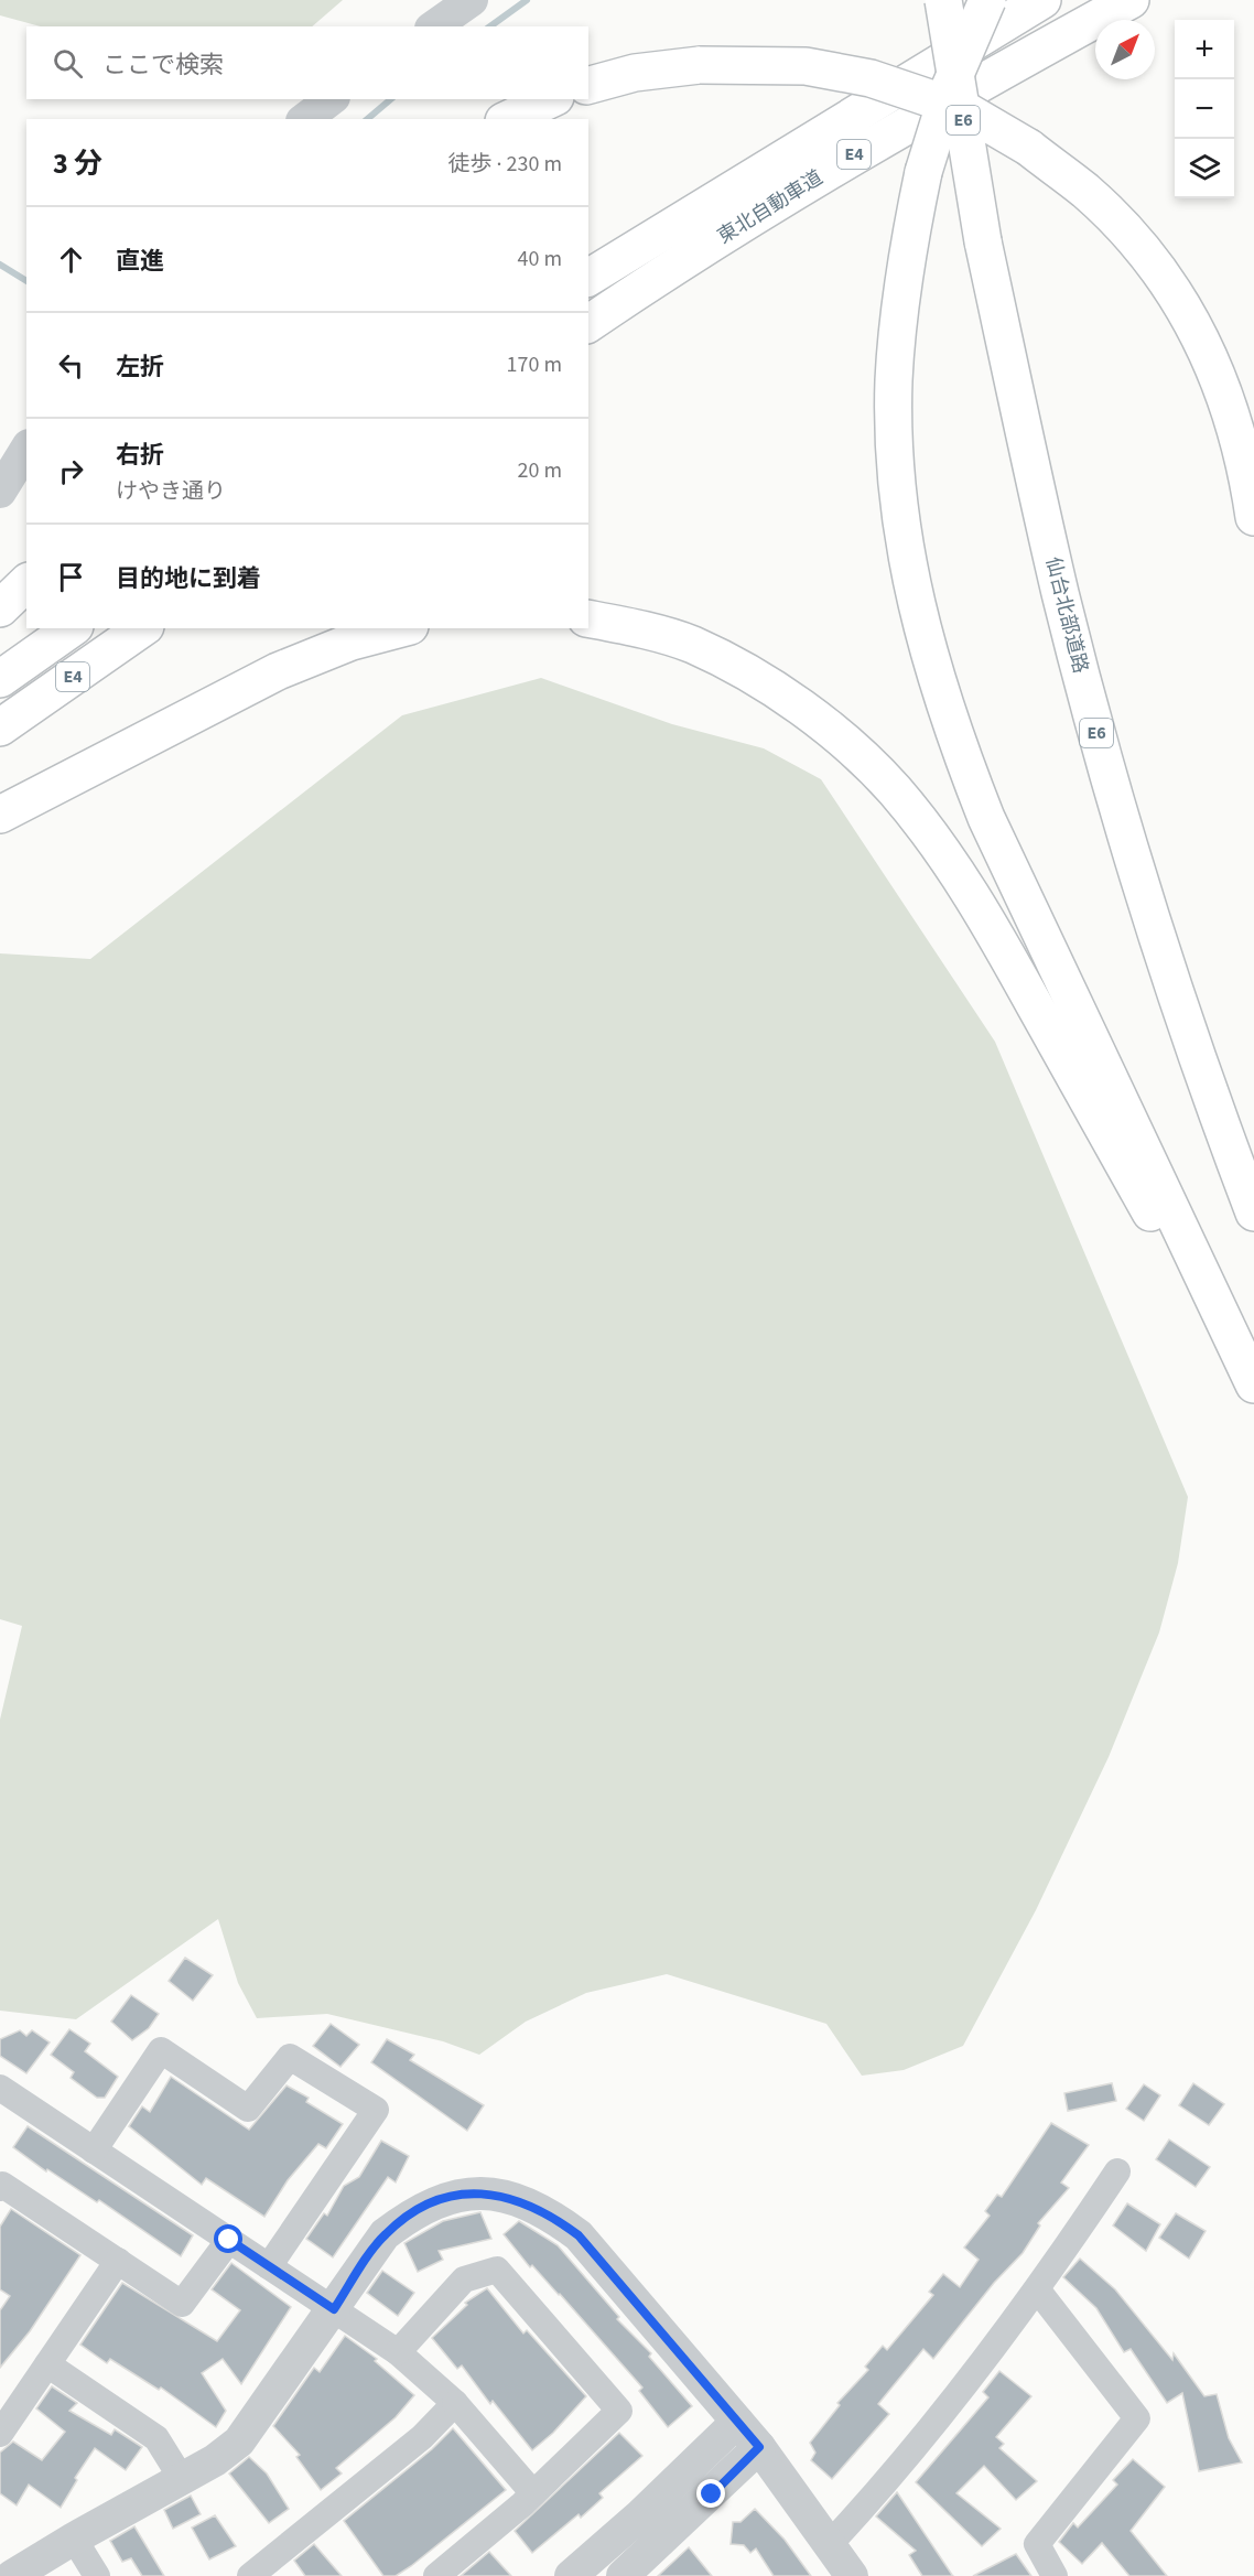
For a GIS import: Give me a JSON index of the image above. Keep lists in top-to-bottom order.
{
  "streets": {
    "highway": [
      "E6",
      "E4",
      "東北自動車道",
      "仙台北部道路"
    ]
  },
  "north": "top right",
  "page": {
    "map_buttons": ["+", "−"],
    "search": "ここで検索",
    "heading": ["3 分", "徒歩 · 230 m"],
    "list": [
      ["直進", "40 m"],
      ["左折", "170 m"],
      ["右折", "けやき通り", "20 m"],
      "目的地に到着"
    ]
  }
}
